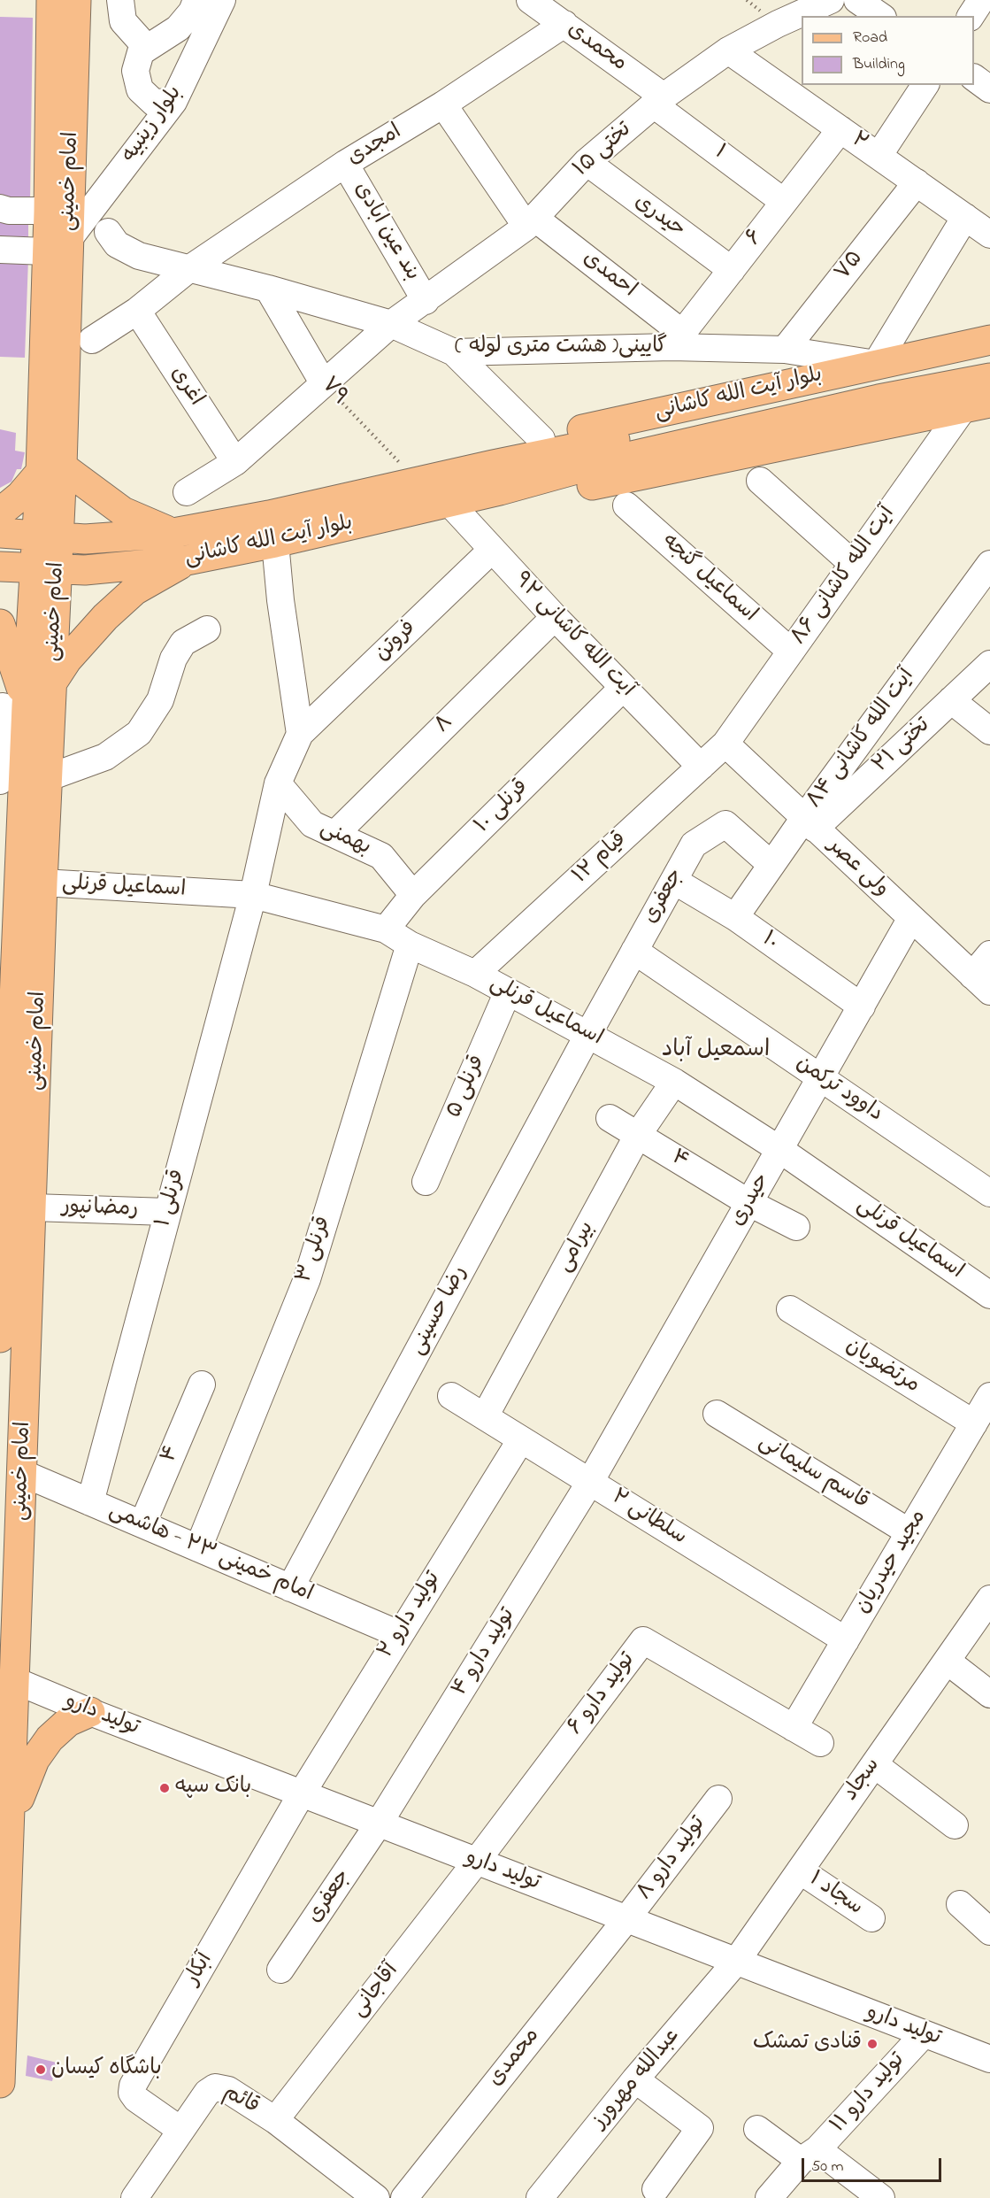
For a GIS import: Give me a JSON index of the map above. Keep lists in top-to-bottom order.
{
  "streets": {
    "main road": ["امام خمینی", "بلوار آیت الله کاشانی"],
    "street": [
      "محمدی",
      "بلوار زینبیه",
      "۲",
      "امجدی",
      "تختی ۱۵",
      "۱",
      "حیدری",
      "بند عین ابادی",
      "۶",
      "۷۵",
      "احمدی",
      "گایینی( هشت متری لوله )",
      "اغری",
      "۷۹",
      "آیت الله کاشانی ۸۶",
      "اسماعیل گنجه",
      "آیت الله کاشانی ۹۲",
      "فروتن",
      "۸",
      "آیت الله کاشانی ۸۴",
      "تختی ۲۱",
      "قرنلی ۱۰",
      "بهمنی",
      "۱۲ قیام",
      "ولی عصر",
      "اسماعیل قرنلی",
      "جعفری",
      "۱۰",
      "قرنلی ۵",
      "داوود ترکمن",
      "۴",
      "قرنلی ۱",
      "رمضانپور",
      "بیرامی",
      "قرنلی ۳",
      "رضا حسینی",
      "مرتضویان",
      "قاسم سلیمانی",
      "۲ سلطانی",
      "امام خمینی ۲۳ - هاشمی",
      "مجید حیدریان",
      "تولید دارو ۲",
      "تولید دارو ۴",
      "تولید دارو ۶",
      "تولید دارو",
      "سجاد",
      "تولید دارو ۸",
      "سجاد ۱",
      "آبکار",
      "آقاجانی",
      "عبدالله مهرورز",
      "تولید دارو ۱۱",
      "قائم"
    ]
  },
  "crossings": [
    ["محمدی", "امجدی"],
    ["محمدی", "تختی ۱۵"],
    ["محمدی", "۱"],
    ["محمدی", "تولید دارو"],
    ["محمدی", "تولید دارو ۸"],
    ["بلوار زینبیه", "امام خمینی"],
    ["۲", "تختی ۱۵"],
    ["۲", "۶"],
    ["۲", "۷۵"],
    ["امجدی", "بند عین ابادی"],
    ["امجدی", "احمدی"],
    ["امجدی", "گایینی( هشت متری لوله )"],
    ["امجدی", "اغری"],
    ["تختی ۱۵", "۱"],
    ["تختی ۱۵", "حیدری"],
    ["تختی ۱۵", "بند عین ابادی"],
    ["تختی ۱۵", "احمدی"],
    ["تختی ۱۵", "گایینی( هشت متری لوله )"],
    ["تختی ۱۵", "اغری"],
    ["تختی ۱۵", "۷۹"],
    ["۱", "۶"],
    ["امام خمینی", "بلوار آیت الله کاشانی"],
    ["امام خمینی", "اسماعیل قرنلی"],
    ["امام خمینی", "رمضانپور"],
    ["امام خمینی", "امام خمینی ۲۳ - هاشمی"],
    ["امام خمینی", "تولید دارو"],
    ["حیدری", "۶"],
    ["حیدری", "ولی عصر"],
    ["حیدری", "اسماعیل قرنلی"],
    ["حیدری", "۱۰"],
    ["حیدری", "داوود ترکمن"],
    ["حیدری", "۴"],
    ["حیدری", "۲ سلطانی"],
    ["حیدری", "تولید دارو ۴"],
    ["۶", "احمدی"],
    ["۶", "گایینی( هشت متری لوله )"],
    ["۷۵", "گایینی( هشت متری لوله )"],
    ["احمدی", "گایینی( هشت متری لوله )"],
    ["گایینی( هشت متری لوله )", "۷۹"],
    ["گایینی( هشت متری لوله )", "بلوار آیت الله کاشانی"],
    ["۷۹", "بلوار آیت الله کاشانی"],
    ["بلوار آیت الله کاشانی", "آیت الله کاشانی ۸۶"],
    ["بلوار آیت الله کاشانی", "آیت الله کاشانی ۹۲"],
    ["آیت الله کاشانی ۸۶", "اسماعیل گنجه"],
    ["آیت الله کاشانی ۸۶", "۱۲ قیام"],
    ["آیت الله کاشانی ۸۶", "ولی عصر"],
    ["آیت الله کاشانی ۹۲", "فروتن"],
    ["آیت الله کاشانی ۹۲", "۸"],
    ["آیت الله کاشانی ۹۲", "قرنلی ۱۰"],
    ["آیت الله کاشانی ۹۲", "۱۲ قیام"],
    ["فروتن", "قرنلی ۱"],
    ["۸", "بهمنی"],
    ["آیت الله کاشانی ۸۴", "تختی ۲۱"],
    ["آیت الله کاشانی ۸۴", "ولی عصر"],
    ["آیت الله کاشانی ۸۴", "جعفری"],
    ["آیت الله کاشانی ۸۴", "۱۰"],
    ["تختی ۲۱", "ولی عصر"],
    ["قرنلی ۱۰", "بهمنی"],
    ["قرنلی ۱۰", "اسماعیل قرنلی"],
    ["بهمنی", "قرنلی ۱"],
    ["۱۲ قیام", "ولی عصر"],
    ["۱۲ قیام", "اسماعیل قرنلی"],
    ["اسماعیل قرنلی", "جعفری"],
    ["اسماعیل قرنلی", "قرنلی ۵"],
    ["اسماعیل قرنلی", "قرنلی ۱"],
    ["اسماعیل قرنلی", "بیرامی"],
    ["اسماعیل قرنلی", "قرنلی ۳"],
    ["اسماعیل قرنلی", "رضا حسینی"],
    ["جعفری", "۱۰"],
    ["جعفری", "داوود ترکمن"],
    ["جعفری", "رضا حسینی"],
    ["جعفری", "تولید دارو ۴"],
    ["جعفری", "تولید دارو"],
    ["۴", "بیرامی"],
    ["۴", "امام خمینی ۲۳ - هاشمی"],
    ["قرنلی ۱", "رمضانپور"],
    ["قرنلی ۱", "امام خمینی ۲۳ - هاشمی"],
    ["بیرامی", "۲ سلطانی"],
    ["قرنلی ۳", "امام خمینی ۲۳ - هاشمی"],
    ["رضا حسینی", "امام خمینی ۲۳ - هاشمی"],
    ["مرتضویان", "مجید حیدریان"],
    ["قاسم سلیمانی", "مجید حیدریان"],
    ["۲ سلطانی", "مجید حیدریان"],
    ["۲ سلطانی", "تولید دارو ۲"],
    ["۲ سلطانی", "تولید دارو ۴"],
    ["امام خمینی ۲۳ - هاشمی", "تولید دارو ۲"],
    ["مجید حیدریان", "تولید دارو ۶"],
    ["تولید دارو ۲", "تولید دارو"],
    ["تولید دارو ۲", "آبکار"],
    ["تولید دارو ۴", "تولید دارو"],
    ["تولید دارو ۶", "تولید دارو"],
    ["تولید دارو ۶", "آقاجانی"],
    ["تولید دارو", "سجاد"],
    ["تولید دارو", "تولید دارو ۸"],
    ["تولید دارو", "آبکار"],
    ["تولید دارو", "آقاجانی"],
    ["تولید دارو", "عبدالله مهرورز"],
    ["تولید دارو", "تولید دارو ۱۱"],
    ["سجاد", "سجاد ۱"],
    ["سجاد", "عبدالله مهرورز"],
    ["آبکار", "قائم"],
    ["آقاجانی", "قائم"]
  ],
  "districts": ["اسمعیل آباد"],
  "places": ["بانک سپه", "قنادی تمشک", "باشگاه کیسان"],
  "legend": ["Road", "Building"],
  "scale_bar": "50 m"
}
